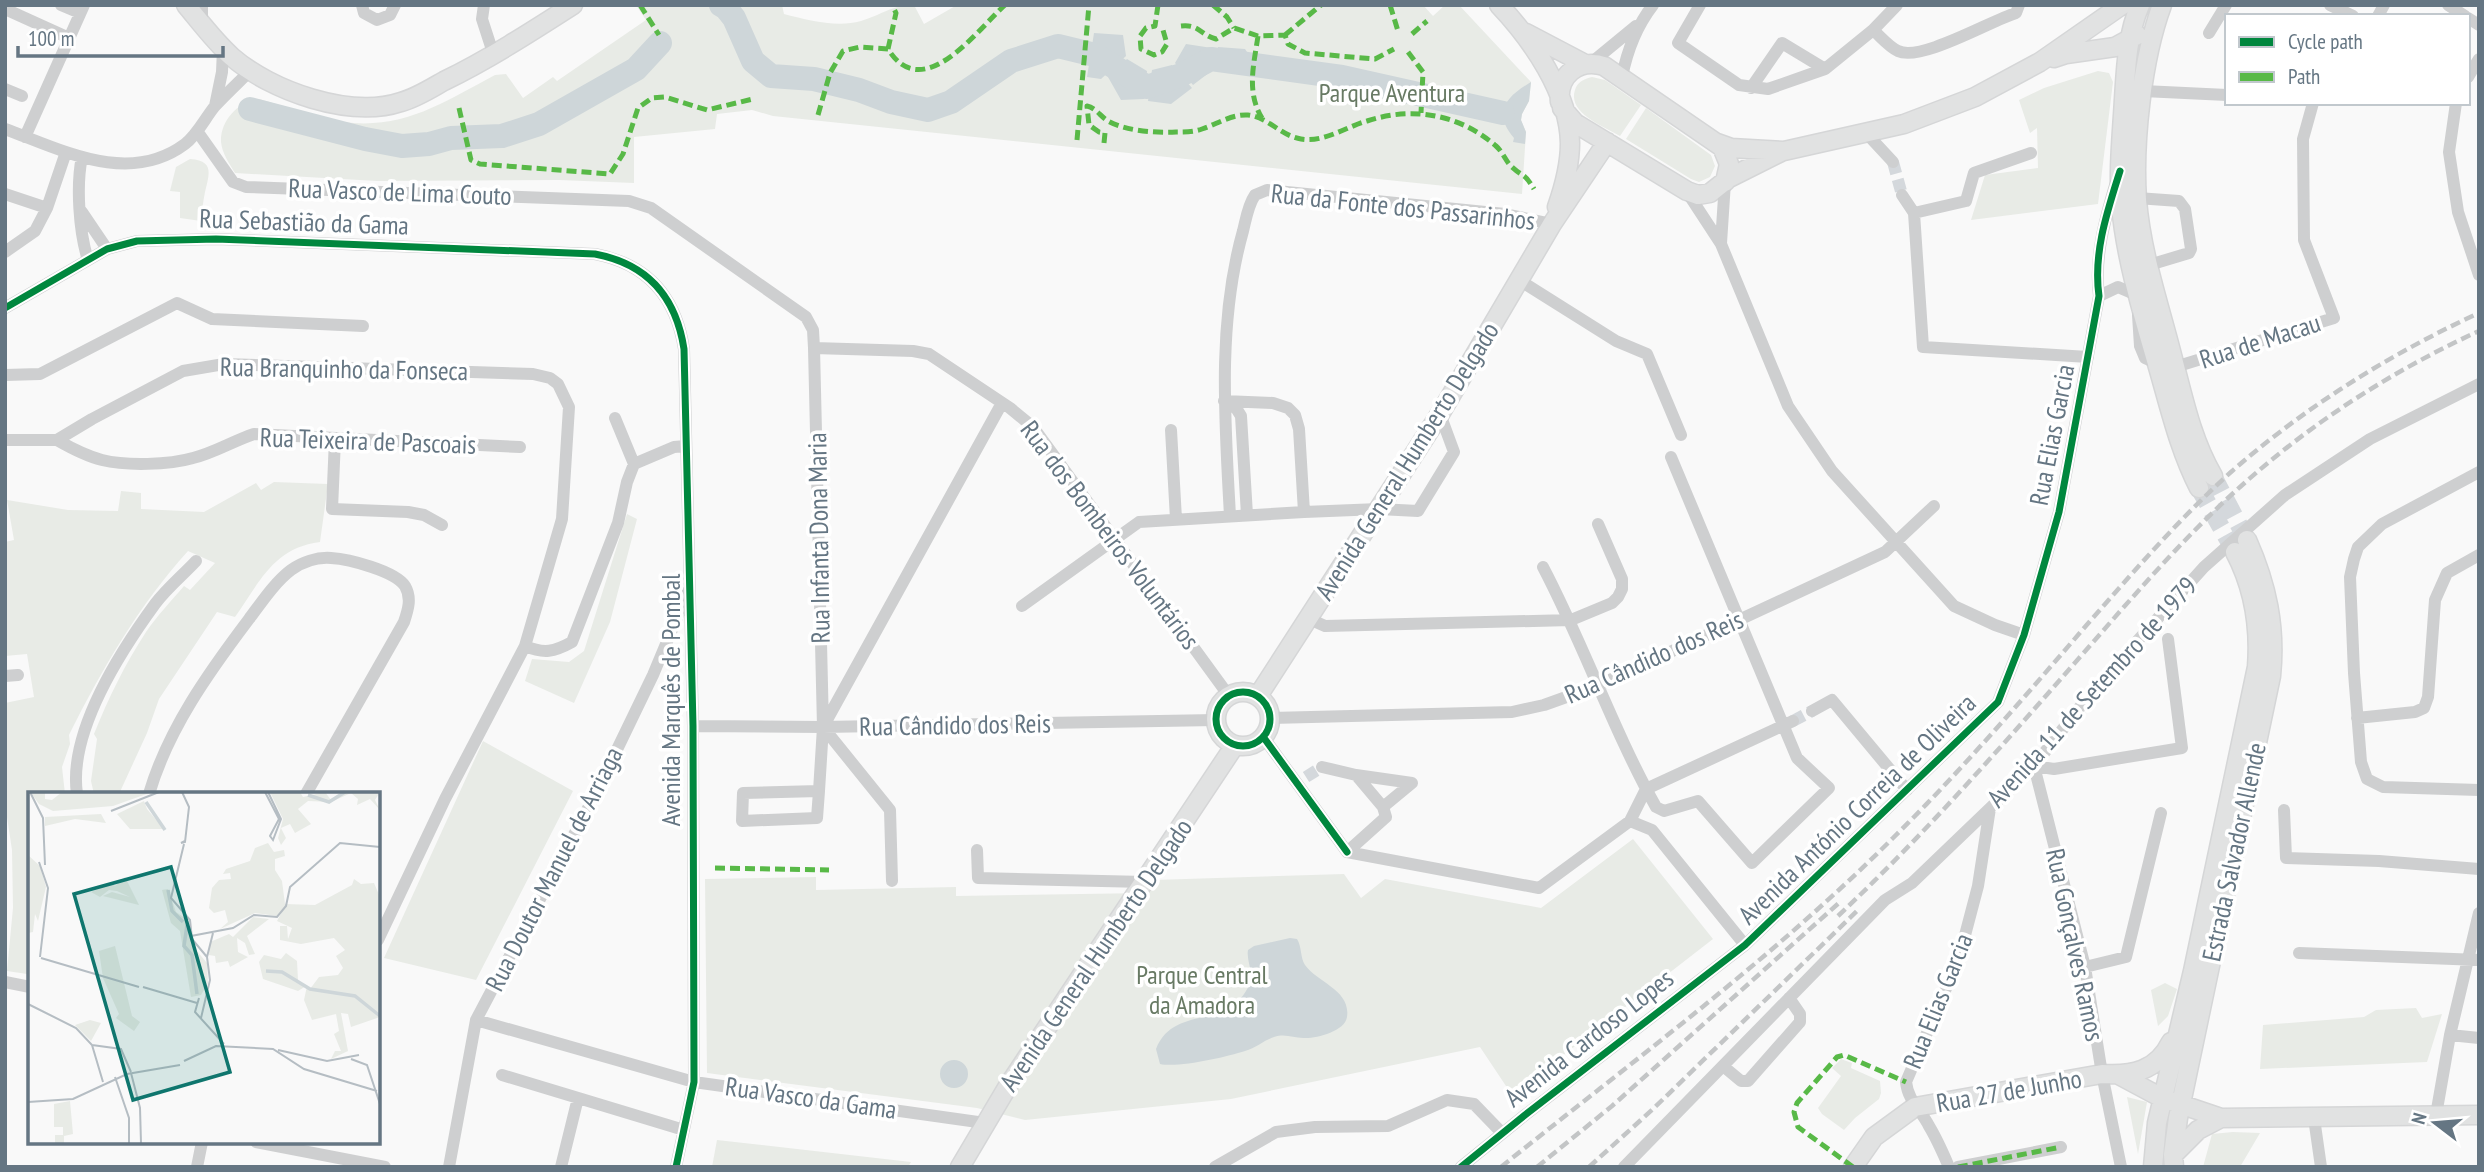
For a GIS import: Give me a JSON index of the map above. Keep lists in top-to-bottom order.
{
  "streets": {
    "street": [
      "Rua Vasco de Lima Couto",
      "Rua da Fonte dos Passarinhos",
      "Rua Sebastião da Gama",
      "Rua de Macau",
      "Rua Branquinho da Fonseca",
      "Rua Elias Garcia",
      "Rua Teixeira de Pascoais",
      "Avenida General Humberto Delgado",
      "Rua dos Bombeiros Voluntários",
      "Rua Infanta Dona Maria",
      "Rua Cândido dos Reis",
      "Avenida 11 de Setembro de 1979",
      "Avenida Marquês de Pombal",
      "Avenida António Correia de Oliveira",
      "Estrada Salvador Allende",
      "Rua Doutor Manuel de Arriaga",
      "Rua Gonçalves Ramos",
      "Avenida Cardoso Lopes",
      "Rua 27 de Junho",
      "Rua Vasco da Gama"
    ]
  },
  "crossings": [
    ["Rua Vasco de Lima Couto", "Rua dos Bombeiros Voluntários"],
    ["Rua Vasco de Lima Couto", "Rua Infanta Dona Maria"],
    ["Rua da Fonte dos Passarinhos", "Avenida General Humberto Delgado"],
    ["Rua Sebastião da Gama", "Avenida Marquês de Pombal"],
    ["Rua Branquinho da Fonseca", "Rua Teixeira de Pascoais"],
    ["Rua Elias Garcia", "Avenida 11 de Setembro de 1979"],
    ["Rua Elias Garcia", "Avenida António Correia de Oliveira"],
    ["Rua Elias Garcia", "Rua 27 de Junho"],
    ["Avenida General Humberto Delgado", "Rua dos Bombeiros Voluntários"],
    ["Avenida General Humberto Delgado", "Rua Cândido dos Reis"],
    ["Avenida General Humberto Delgado", "Rua Vasco da Gama"],
    ["Rua dos Bombeiros Voluntários", "Rua Infanta Dona Maria"],
    ["Rua dos Bombeiros Voluntários", "Rua Cândido dos Reis"],
    ["Rua Infanta Dona Maria", "Rua Cândido dos Reis"],
    ["Rua Cândido dos Reis", "Avenida Marquês de Pombal"],
    ["Avenida 11 de Setembro de 1979", "Rua Gonçalves Ramos"],
    ["Avenida Marquês de Pombal", "Rua Doutor Manuel de Arriaga"],
    ["Avenida Marquês de Pombal", "Rua Vasco da Gama"],
    ["Avenida António Correia de Oliveira", "Avenida Cardoso Lopes"],
    ["Estrada Salvador Allende", "Rua 27 de Junho"],
    ["Rua Doutor Manuel de Arriaga", "Rua Vasco da Gama"],
    ["Rua Gonçalves Ramos", "Rua 27 de Junho"]
  ],
  "parks": ["Parque Aventura", "Parque Central da Amadora"],
  "legend": ["Cycle path", "Path"],
  "scale_bar": "100 m",
  "north": "left"
}
